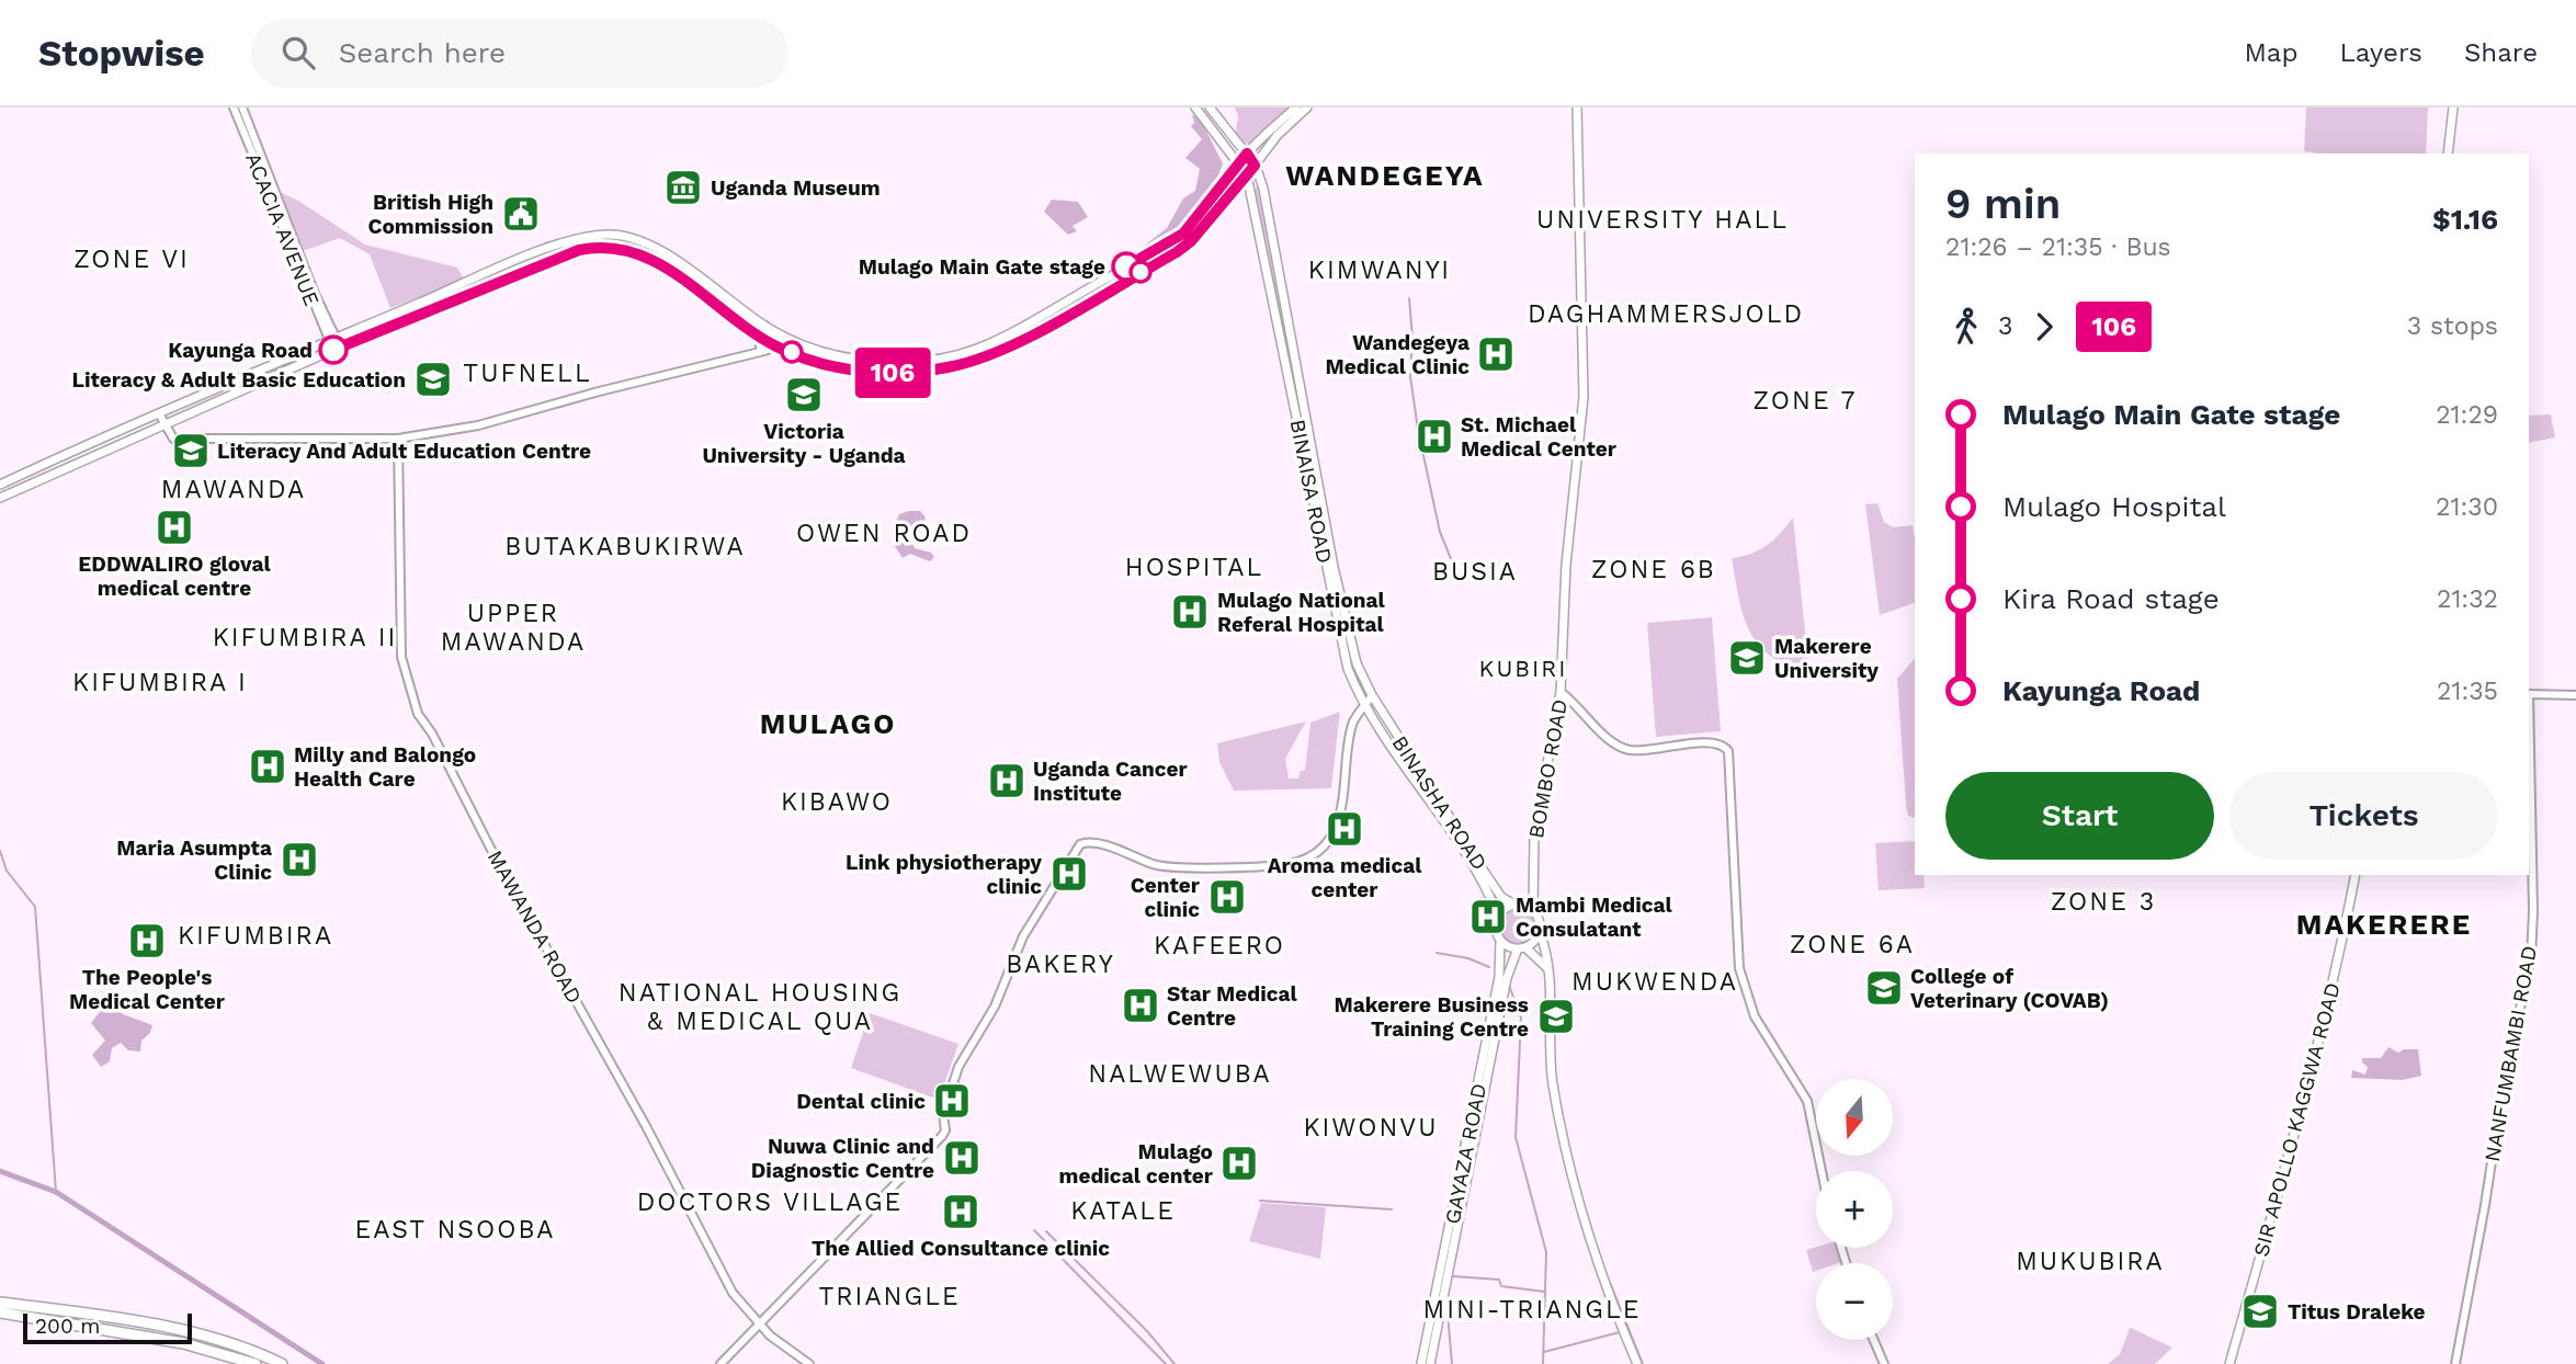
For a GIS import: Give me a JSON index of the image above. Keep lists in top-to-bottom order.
{
  "streets": {
    "main road": [
      "BINAISA ROAD",
      "BOMBO ROAD",
      "BINASHA ROAD",
      "SIR APOLLO KAGGWA ROAD",
      "GAYAZA ROAD"
    ],
    "street": ["ACACIA AVENUE", "MAWANDA ROAD", "NANFUMBAMBI ROAD"]
  },
  "crossings": [
    ["BINAISA ROAD", "BOMBO ROAD"],
    ["BINAISA ROAD", "BINASHA ROAD"],
    ["BINAISA ROAD", "GAYAZA ROAD"],
    ["BOMBO ROAD", "BINASHA ROAD"],
    ["BOMBO ROAD", "GAYAZA ROAD"],
    ["BINASHA ROAD", "GAYAZA ROAD"]
  ],
  "districts": [
    "WANDEGEYA",
    "UNIVERSITY HALL",
    "ZONE VI",
    "KIMWANYI",
    "DAGHAMMERSJOLD",
    "TUFNELL",
    "ZONE 7",
    "MAWANDA",
    "OWEN ROAD",
    "BUTAKABUKIRWA",
    "HOSPITAL",
    "ZONE 6B",
    "BUSIA",
    "UPPER MAWANDA",
    "KIFUMBIRA II",
    "KUBIRI",
    "KIFUMBIRA I",
    "MULAGO",
    "KIBAWO",
    "ZONE 3",
    "MAKERERE",
    "KIFUMBIRA",
    "ZONE 6A",
    "KAFEERO",
    "BAKERY",
    "MUKWENDA",
    "NATIONAL HOUSING & MEDICAL QUA",
    "NALWEWUBA",
    "KIWONVU",
    "DOCTORS VILLAGE",
    "KATALE",
    "EAST NSOOBA",
    "MUKUBIRA",
    "TRIANGLE",
    "MINI-TRIANGLE"
  ],
  "places": {
    "museum": ["Uganda Museum"],
    "public building": ["British High Commission"],
    "other": ["Mulago Main Gate stage", "Kayunga Road"],
    "hospital": [
      "Wandegeya Medical Clinic",
      "St. Michael Medical Center",
      "EDDWALIRO gloval medical centre",
      "Mulago National Referal Hospital",
      "Milly and Balongo Health Care",
      "Uganda Cancer Institute",
      "Aroma medical center",
      "Maria Asumpta Clinic",
      "Link physiotherapy clinic",
      "Center clinic",
      "Mambi Medical Consulatant",
      "The People's Medical Center",
      "Star Medical Centre",
      "Dental clinic",
      "Nuwa Clinic and Diagnostic Centre",
      "Mulago medical center",
      "The Allied Consultance clinic"
    ],
    "school or university": [
      "Literacy & Adult Basic Education",
      "Victoria University - Uganda",
      "Literacy And Adult Education Centre",
      "Makerere University",
      "College of Veterinary (COVAB)",
      "Makerere Business Training Centre",
      "Titus Draleke"
    ]
  },
  "lines": ["bus line 106"],
  "scale_bar": "200 m",
  "north": "bottom",
  "page": {
    "header": "Stopwise",
    "search": "Search here",
    "nav": ["Map", "Layers", "Share"],
    "on_map": "106",
    "heading": ["9 min", "21:26 – 21:35 · Bus", "$1.16"],
    "legs": ["3", "106", "3 stops"],
    "list": [
      {
        "name": "Mulago Main Gate stage",
        "value": "21:29"
      },
      {
        "name": "Mulago Hospital",
        "value": "21:30"
      },
      {
        "name": "Kira Road stage",
        "value": "21:32"
      },
      {
        "name": "Kayunga Road",
        "value": "21:35"
      }
    ],
    "buttons": ["Start", "Tickets"],
    "map_buttons": ["+", "−"],
    "scale": "200 m"
  }
}
